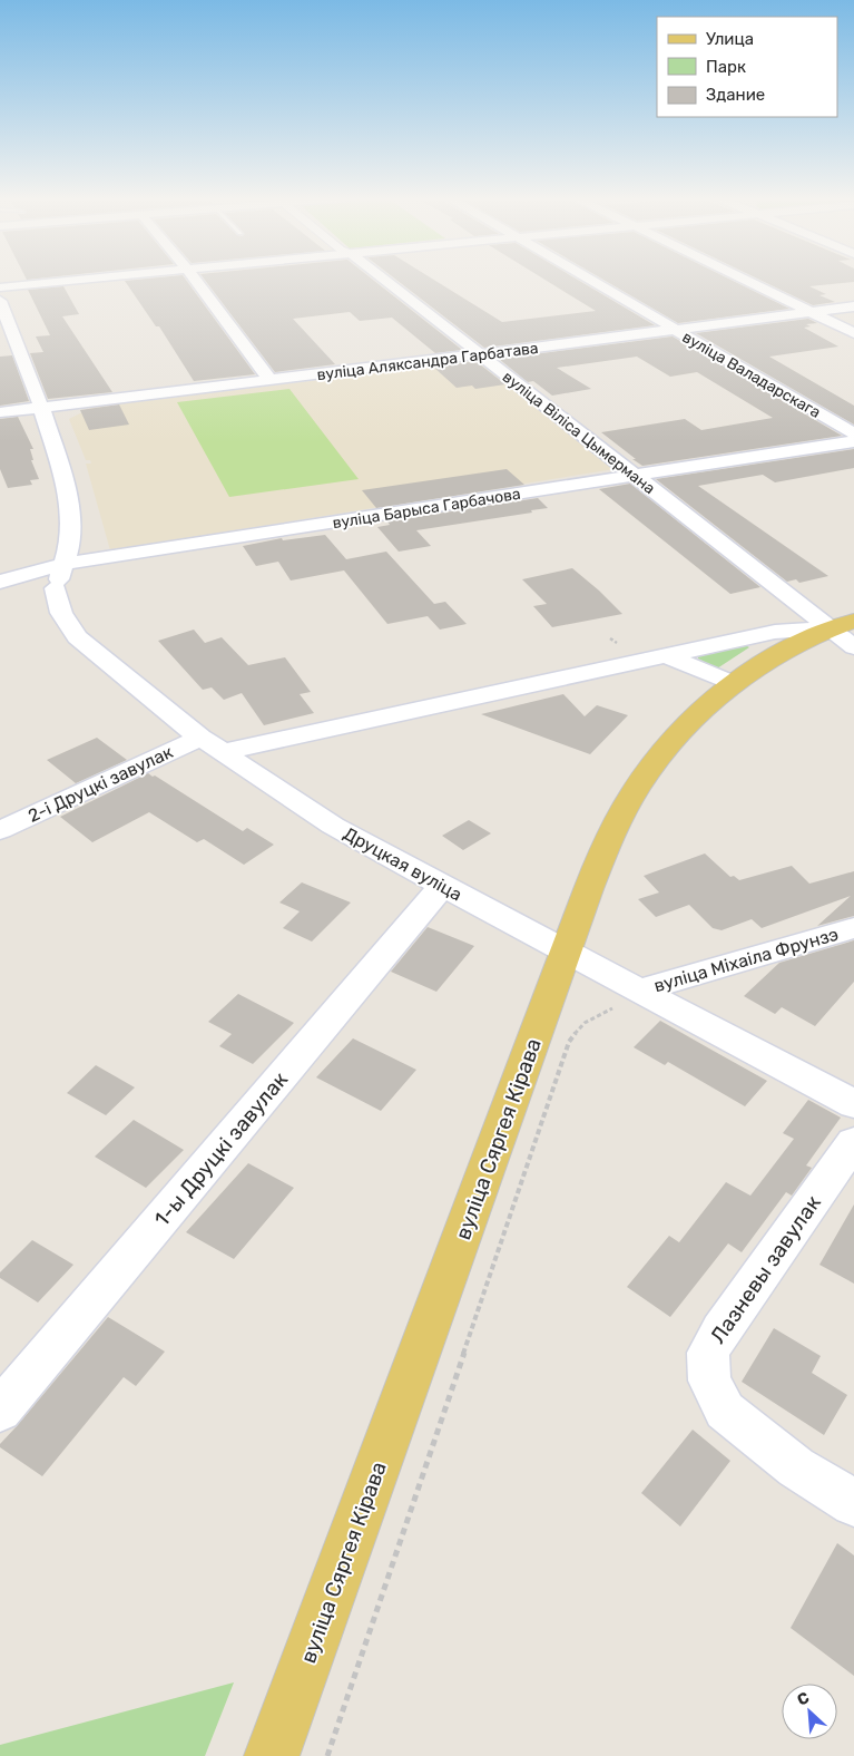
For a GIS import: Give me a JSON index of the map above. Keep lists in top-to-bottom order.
{
  "streets": {
    "main road": ["вуліца Сяргея Кірава"],
    "street": [
      "вуліца Аляксандра Гарбатава",
      "вуліца Валадарскага",
      "вуліца Віліса Цымермана",
      "вуліца Барыса Гарбачова",
      "2-і Друцкі завулак",
      "Друцкая вуліца",
      "вуліца Міхаіла Фрунзэ",
      "1-ы Друцкі завулак",
      "Лазневы завулак"
    ]
  },
  "crossings": [
    ["вуліца Аляксандра Гарбатава", "вуліца Валадарскага"],
    ["вуліца Аляксандра Гарбатава", "вуліца Віліса Цымермана"],
    ["вуліца Віліса Цымермана", "вуліца Барыса Гарбачова"],
    ["вуліца Віліса Цымермана", "вуліца Сяргея Кірава"],
    ["вуліца Барыса Гарбачова", "Друцкая вуліца"],
    ["2-і Друцкі завулак", "Друцкая вуліца"],
    ["Друцкая вуліца", "вуліца Міхаіла Фрунзэ"],
    ["Друцкая вуліца", "вуліца Сяргея Кірава"],
    ["Друцкая вуліца", "1-ы Друцкі завулак"]
  ],
  "legend": ["Улица", "Парк", "Здание"],
  "north": "top left"
}
